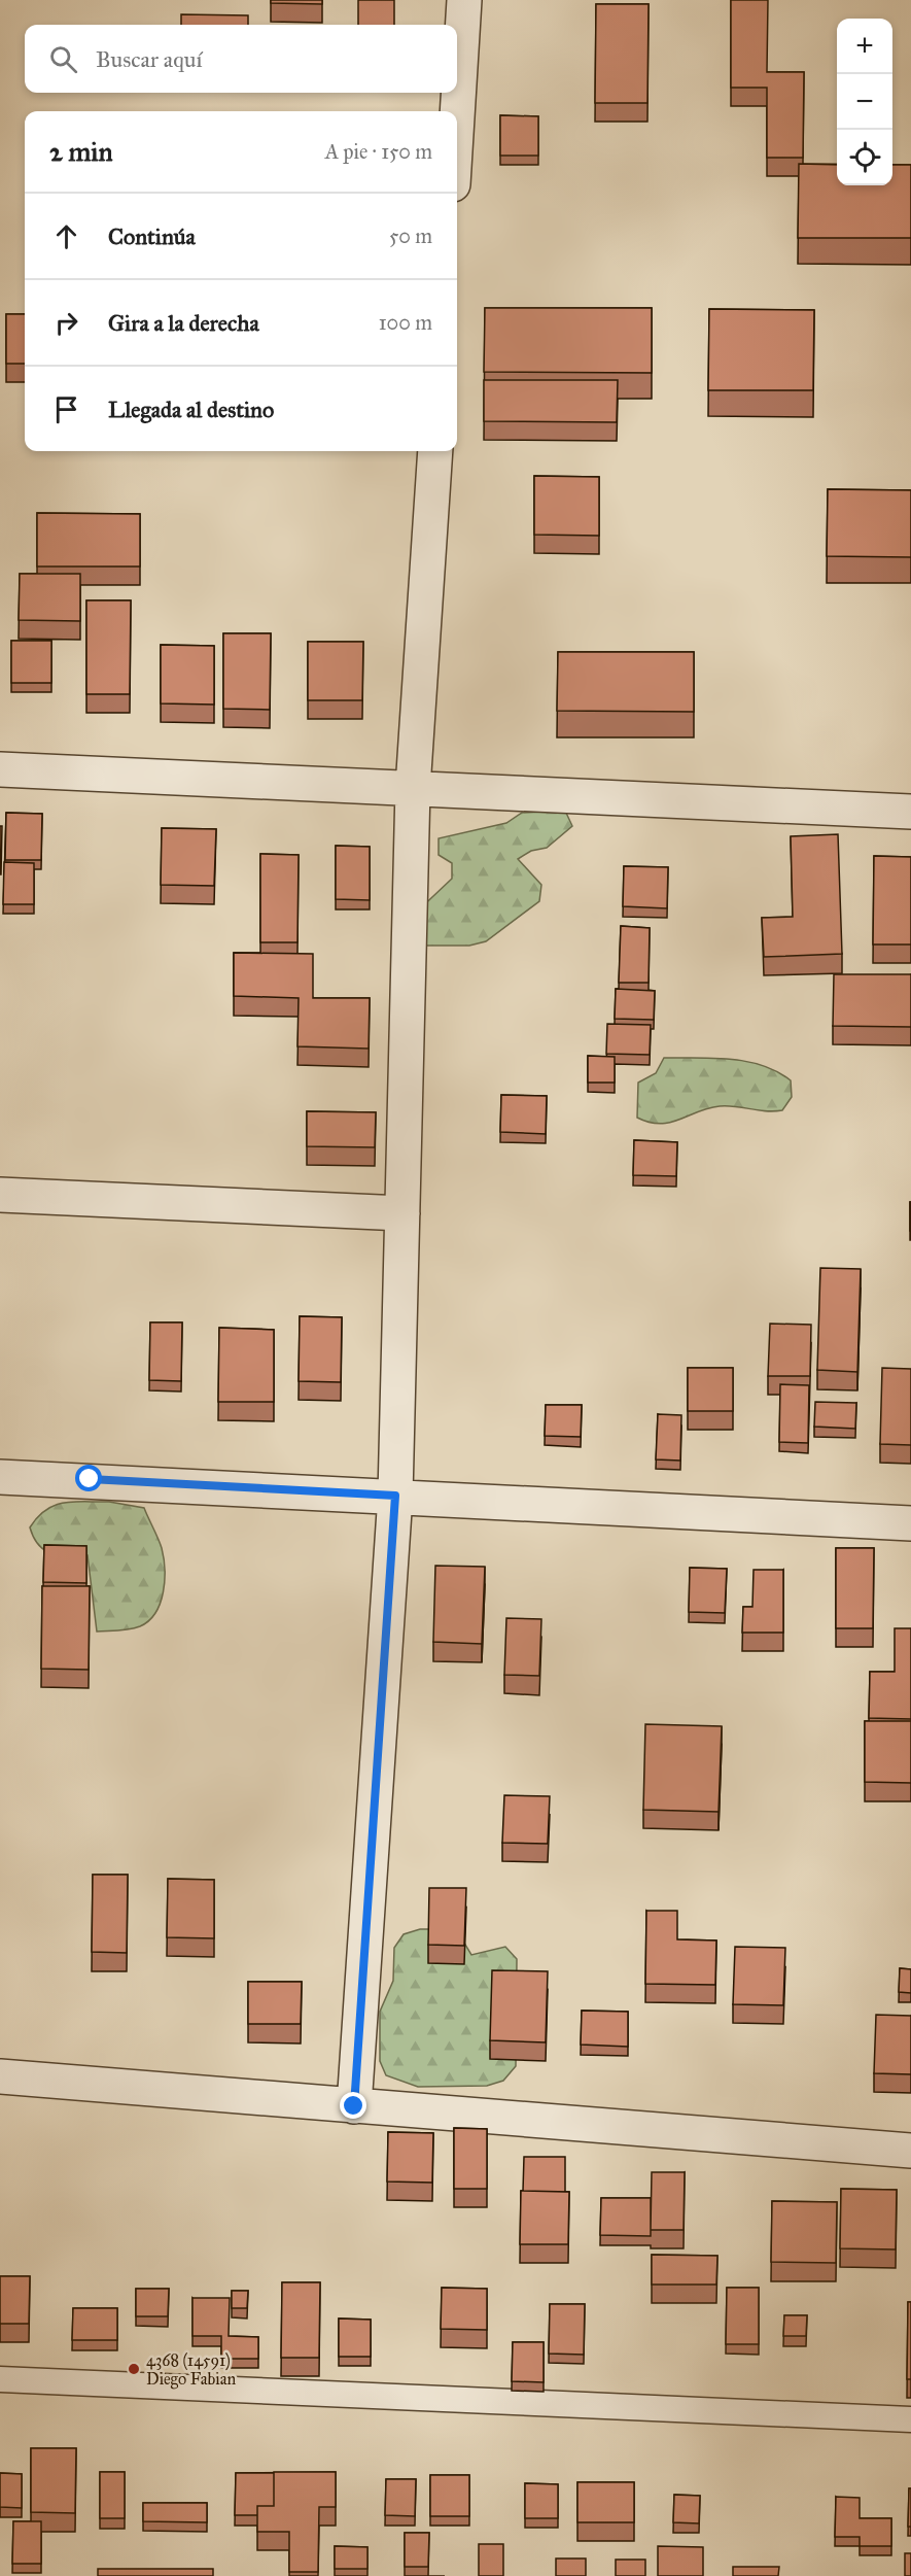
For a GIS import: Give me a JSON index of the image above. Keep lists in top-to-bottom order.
{
  "places": ["4368 (14591) Diego Fabian"],
  "page": {
    "map_buttons": ["+", "−"],
    "search": "Buscar aquí",
    "heading": ["2 min", "A pie · 150 m"],
    "list": [
      ["Continúa", "50 m"],
      ["Gira a la derecha", "100 m"],
      "Llegada al destino"
    ]
  }
}
